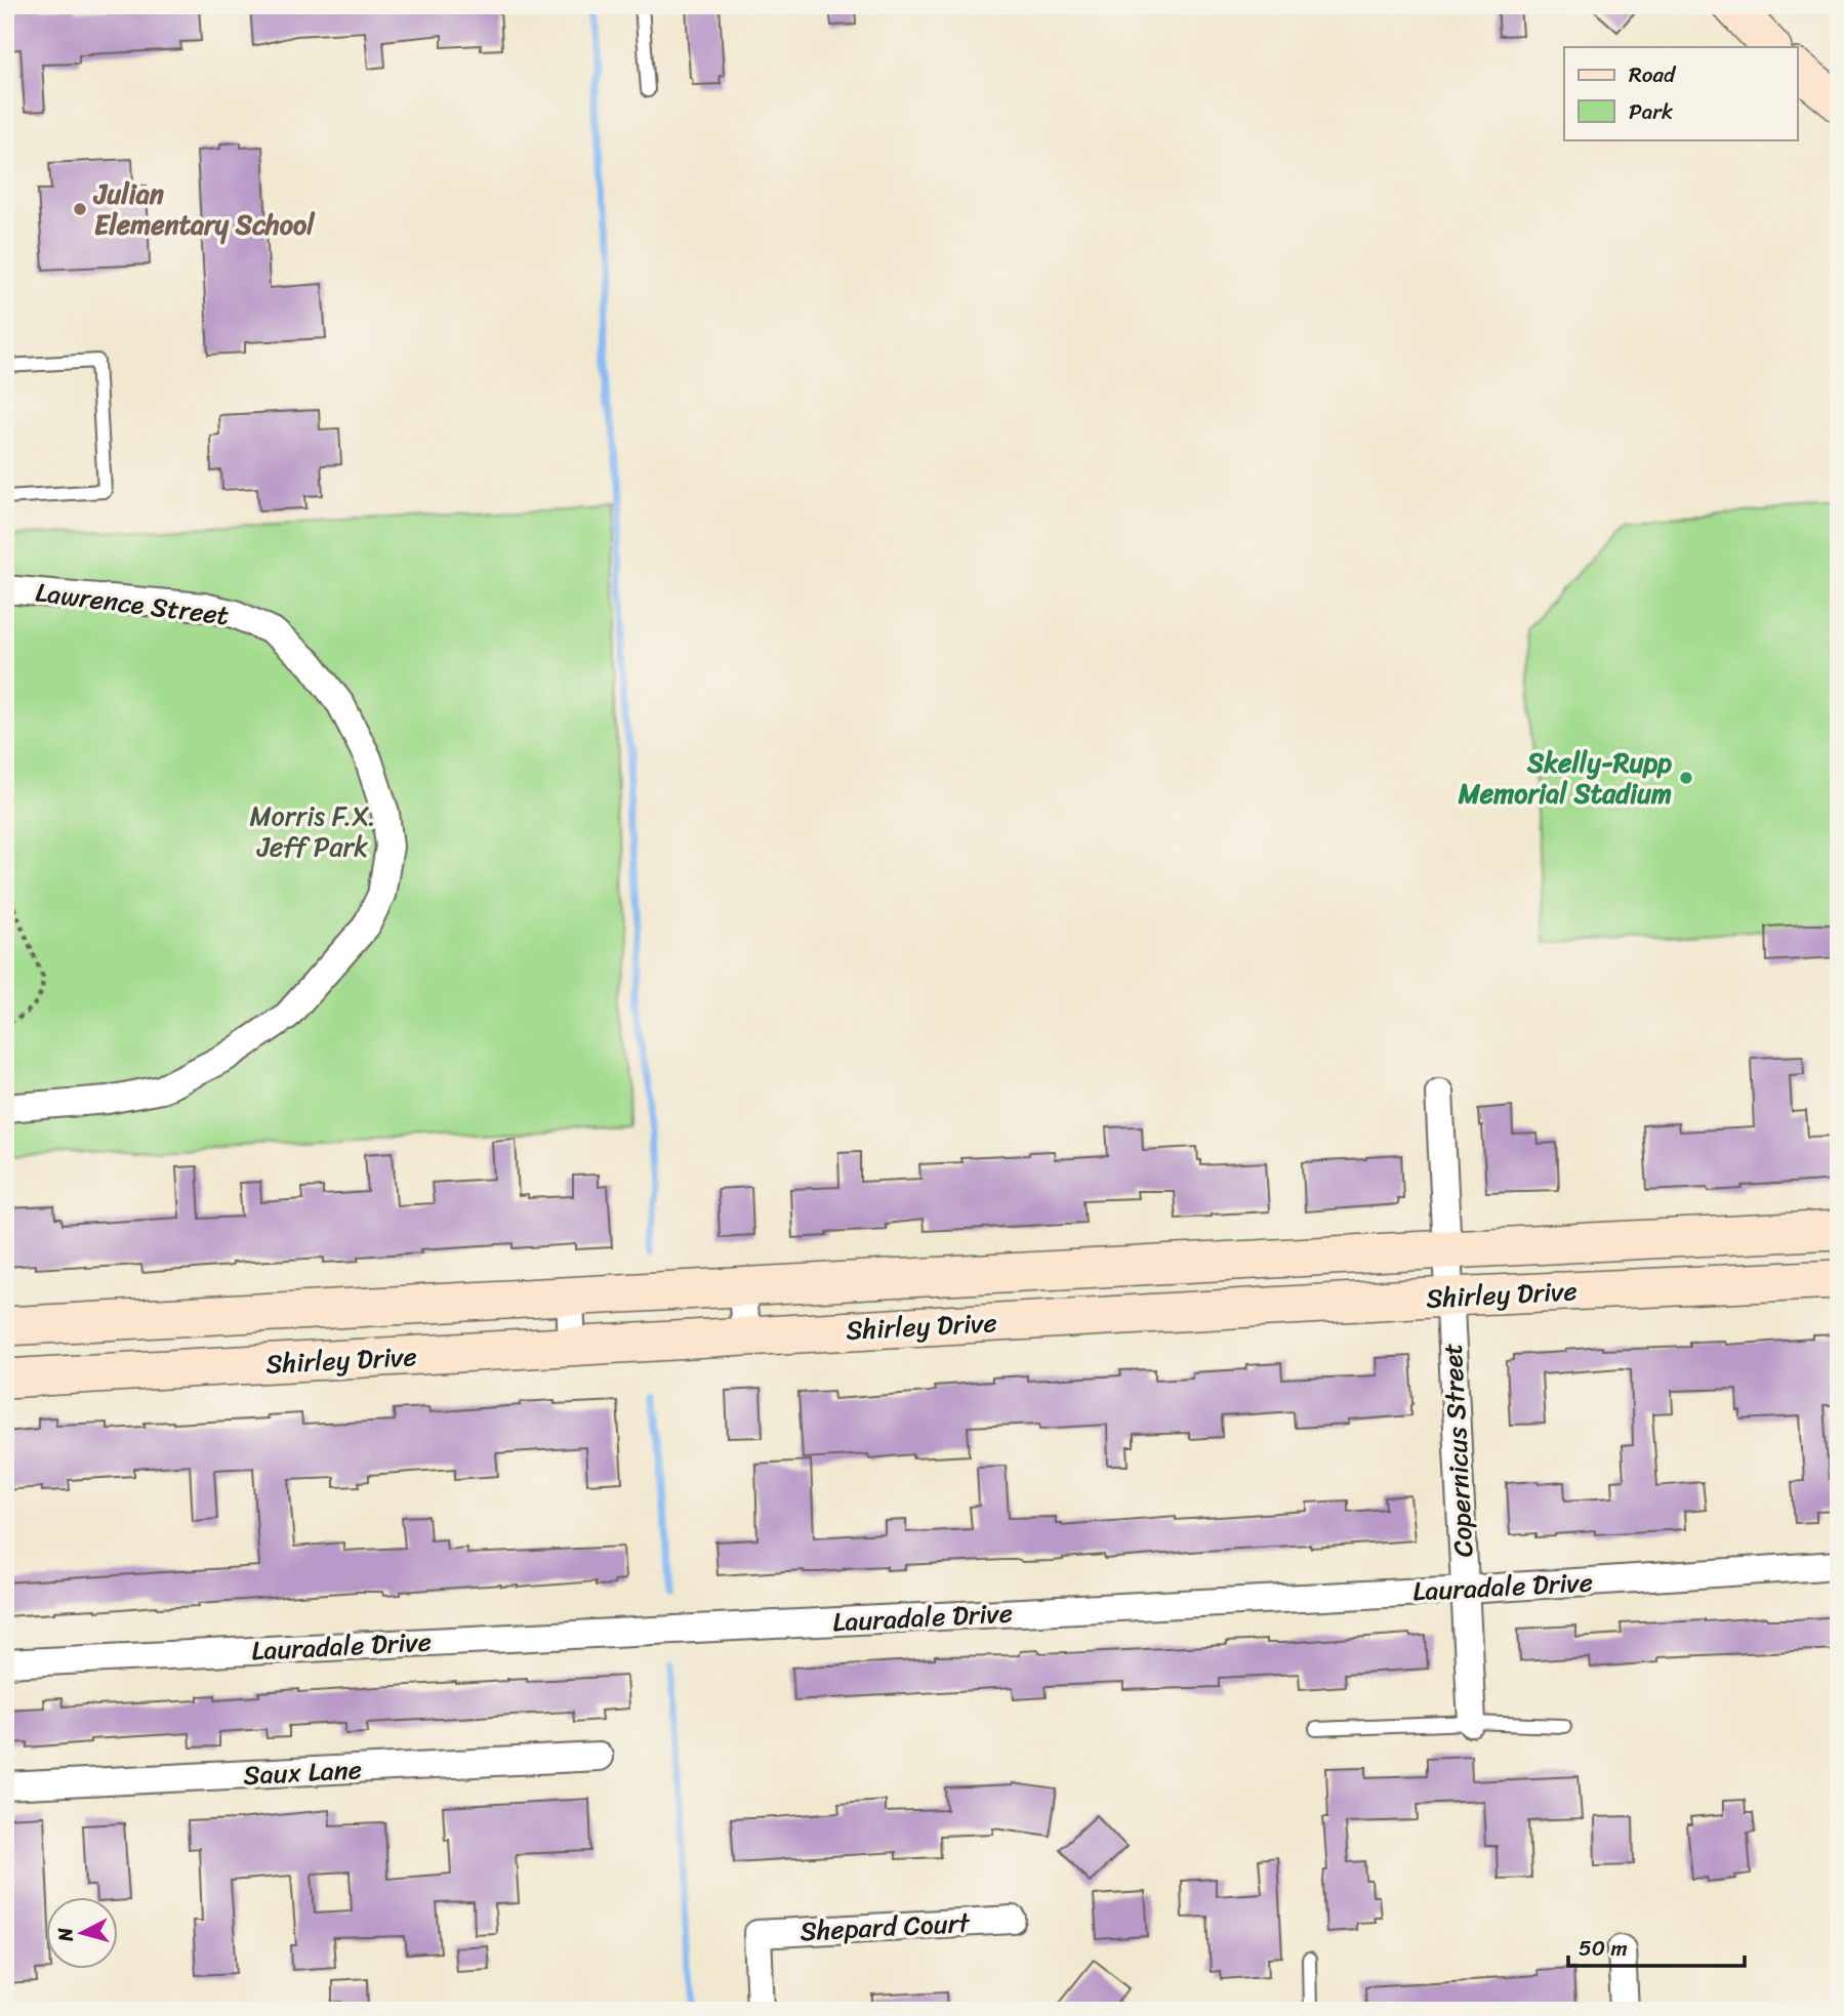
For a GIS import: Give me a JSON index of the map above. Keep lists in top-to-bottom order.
{
  "streets": {
    "street": [
      "Lawrence Street",
      "Shirley Drive",
      "Copernicus Street",
      "Lauradale Drive",
      "Saux Lane",
      "Shepard Court"
    ]
  },
  "crossings": [
    ["Shirley Drive", "Copernicus Street"],
    ["Copernicus Street", "Lauradale Drive"]
  ],
  "parks": ["Morris F.X. Jeff Park"],
  "places": ["Julian Elementary School", "Skelly-Rupp Memorial Stadium"],
  "legend": ["Road", "Park"],
  "scale_bar": "50 m",
  "north": "left"
}
